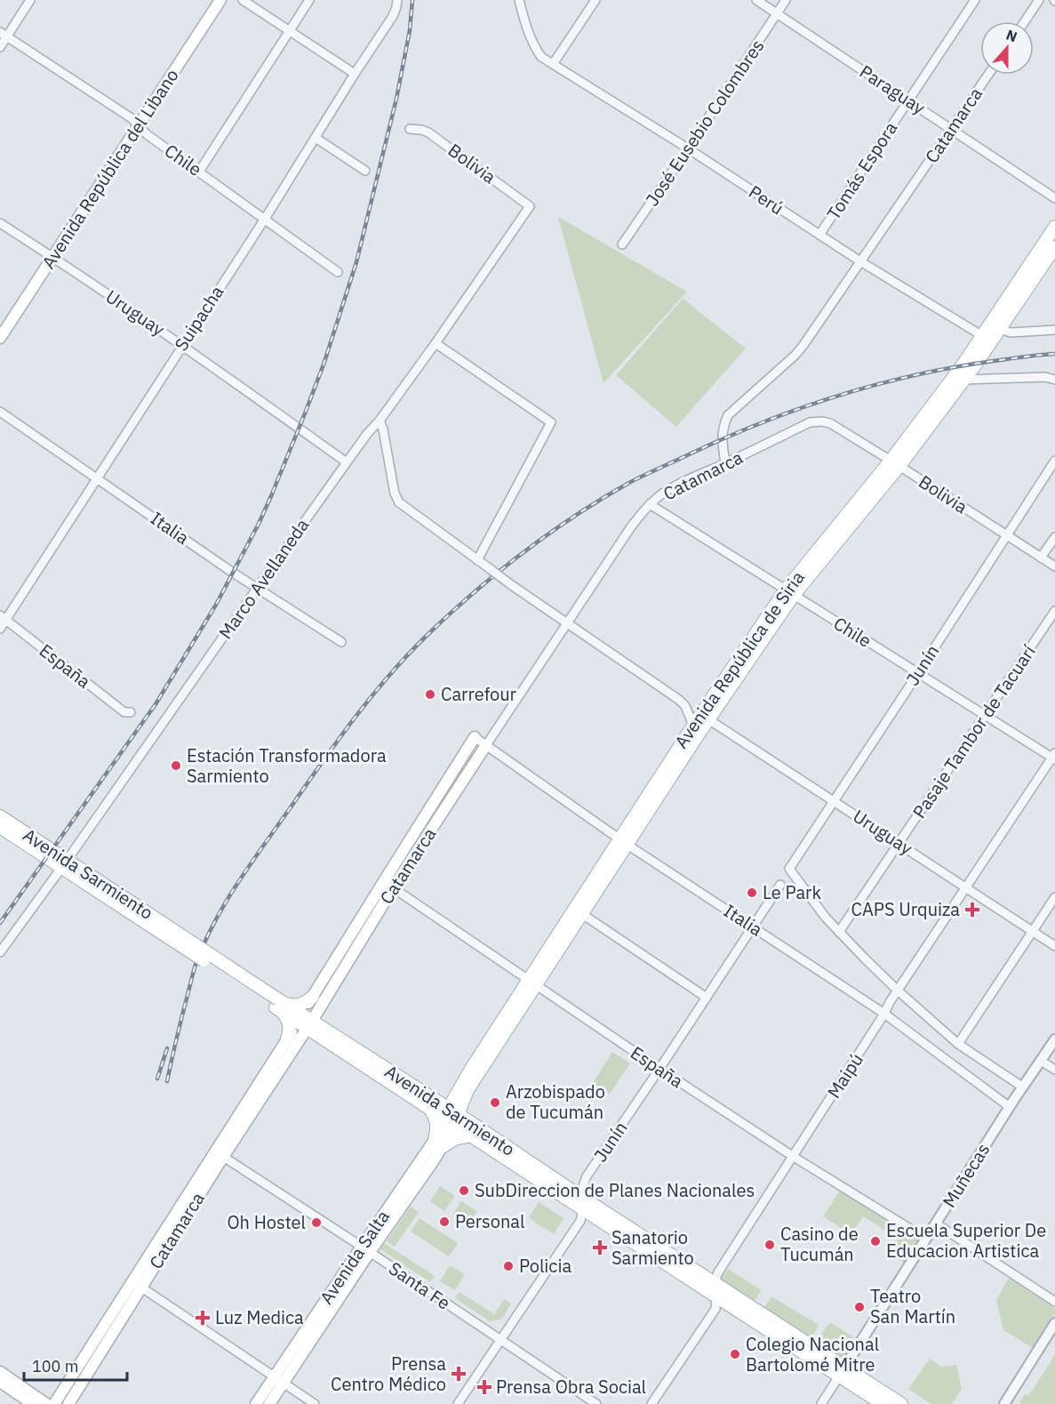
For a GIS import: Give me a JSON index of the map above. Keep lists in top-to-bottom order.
{
  "streets": {
    "main road": [
      "Catamarca",
      "Avenida República del Libano",
      "Avenida República de Siria",
      "Avenida Sarmiento",
      "Avenida Salta"
    ],
    "street": [
      "Paraguay",
      "José Eusebio Colombres",
      "Chile",
      "Bolivia",
      "Tomás Espora",
      "Perú",
      "Uruguay",
      "Suipacha",
      "Italia",
      "Marco Avellaneda",
      "Junín",
      "España",
      "Pasaje Tambor de Tacuarí",
      "Maipú",
      "Muñecas",
      "Santa Fe"
    ]
  },
  "crossings": [
    ["Paraguay", "José Eusebio Colombres"],
    ["Paraguay", "Catamarca"],
    ["Paraguay", "Tomás Espora"],
    ["José Eusebio Colombres", "Perú"],
    ["Catamarca", "Chile"],
    ["Catamarca", "Bolivia"],
    ["Catamarca", "Perú"],
    ["Catamarca", "Italia"],
    ["Catamarca", "España"],
    ["Catamarca", "Avenida Sarmiento"],
    ["Catamarca", "Santa Fe"],
    ["Chile", "Avenida República del Libano"],
    ["Chile", "Suipacha"],
    ["Chile", "Avenida República de Siria"],
    ["Chile", "Junín"],
    ["Chile", "Pasaje Tambor de Tacuarí"],
    ["Chile", "Maipú"],
    ["Bolivia", "Marco Avellaneda"],
    ["Bolivia", "Avenida República de Siria"],
    ["Bolivia", "Junín"],
    ["Avenida República del Libano", "Uruguay"],
    ["Tomás Espora", "Perú"],
    ["Perú", "Avenida República de Siria"],
    ["Uruguay", "Suipacha"],
    ["Uruguay", "Marco Avellaneda"],
    ["Uruguay", "Avenida República de Siria"],
    ["Uruguay", "Junín"],
    ["Uruguay", "Pasaje Tambor de Tacuarí"],
    ["Uruguay", "Maipú"],
    ["Suipacha", "Italia"],
    ["Suipacha", "España"],
    ["Italia", "Marco Avellaneda"],
    ["Italia", "Avenida República de Siria"],
    ["Italia", "Junín"],
    ["Italia", "Maipú"],
    ["Italia", "Muñecas"],
    ["Marco Avellaneda", "Avenida Sarmiento"],
    ["Avenida República de Siria", "España"],
    ["Avenida República de Siria", "Avenida Sarmiento"],
    ["Avenida República de Siria", "Avenida Salta"],
    ["Junín", "España"],
    ["Junín", "Pasaje Tambor de Tacuarí"],
    ["Junín", "Avenida Sarmiento"],
    ["Junín", "Santa Fe"],
    ["España", "Maipú"],
    ["España", "Muñecas"],
    ["Avenida Sarmiento", "Maipú"],
    ["Avenida Sarmiento", "Muñecas"],
    ["Avenida Sarmiento", "Avenida Salta"],
    ["Avenida Salta", "Santa Fe"]
  ],
  "places": {
    "other": [
      "Carrefour",
      "Estación Transformadora Sarmiento",
      "Le Park",
      "Arzobispado de Tucumán",
      "SubDireccion de Planes Nacionales",
      "Personal",
      "Oh Hostel",
      "Escuela Superior De Educacion Artistica",
      "Casino de Tucumán",
      "Policia",
      "Teatro San Martín",
      "Colegio Nacional Bartolomé Mitre"
    ],
    "health": [
      "CAPS Urquiza",
      "Sanatorio Sarmiento",
      "Luz Medica",
      "Prensa Centro Médico",
      "Prensa Obra Social"
    ]
  },
  "scale_bar": "100 m",
  "north": "top"
}
